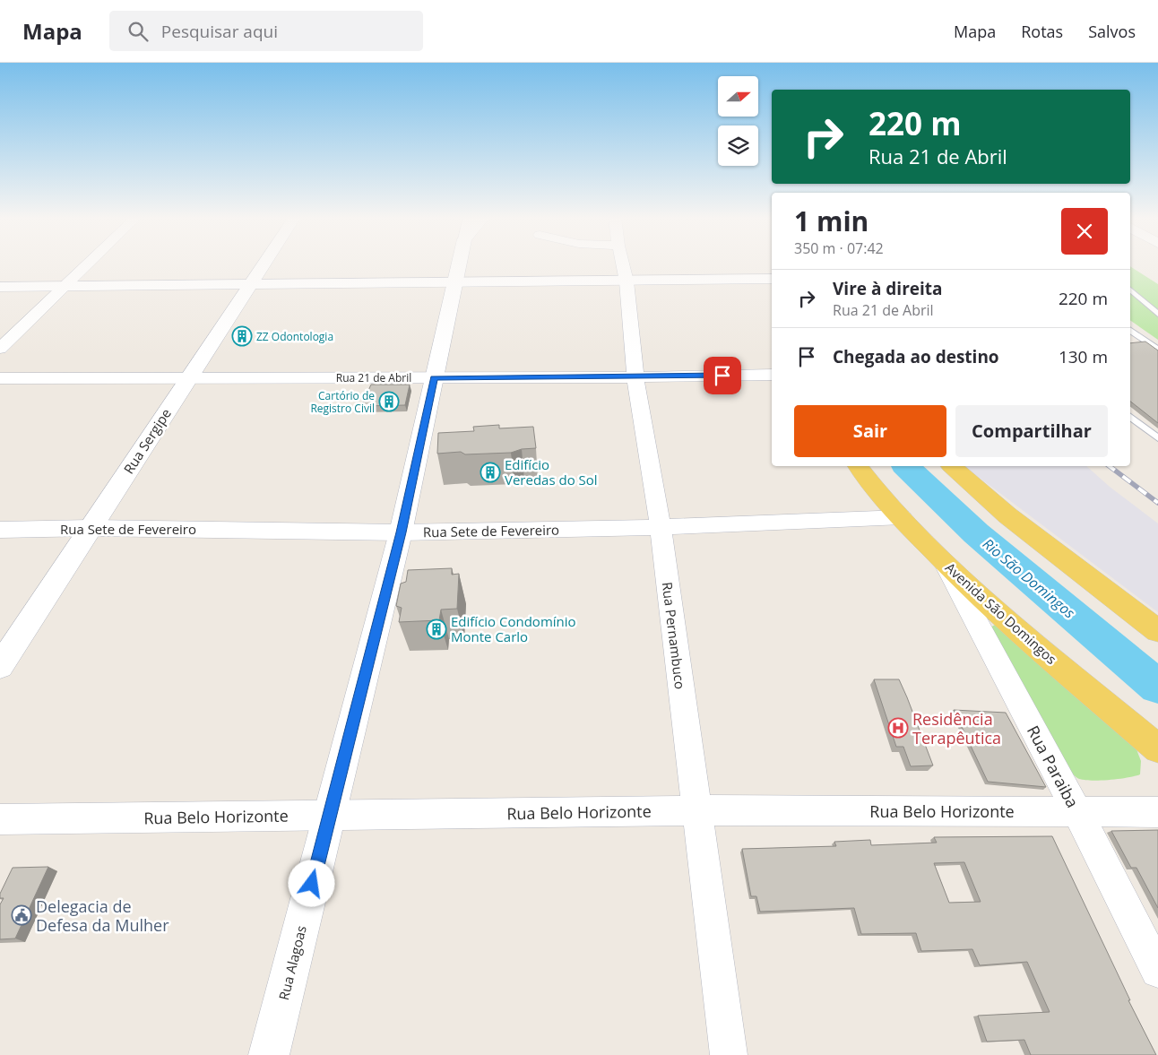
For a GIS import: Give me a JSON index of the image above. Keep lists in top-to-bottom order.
{
  "streets": {
    "main road": ["Avenida São Domingos"],
    "street": [
      "Rua 21 de Abril",
      "Rua Sergipe",
      "Rua Sete de Fevereiro",
      "Rua Pernambuco",
      "Rua Paraiba",
      "Rua Belo Horizonte",
      "Rua Alagoas"
    ]
  },
  "crossings": [
    ["Rua 21 de Abril", "Rua Sergipe"],
    ["Rua 21 de Abril", "Rua Pernambuco"],
    ["Rua 21 de Abril", "Rua Alagoas"],
    ["Rua Sergipe", "Rua Sete de Fevereiro"],
    ["Rua Sete de Fevereiro", "Avenida São Domingos"],
    ["Rua Sete de Fevereiro", "Rua Pernambuco"],
    ["Rua Sete de Fevereiro", "Rua Alagoas"],
    ["Avenida São Domingos", "Rua Paraiba"],
    ["Rua Pernambuco", "Rua Belo Horizonte"],
    ["Rua Paraiba", "Rua Belo Horizonte"],
    ["Rua Belo Horizonte", "Rua Alagoas"]
  ],
  "water": ["Rio São Domingos"],
  "places": {
    "building": [
      "ZZ Odontologia",
      "Cartório de Registro Civil",
      "Edifício Veredas do Sol",
      "Edifício Condomínio Monte Carlo"
    ],
    "hospital": ["Residência Terapêutica"],
    "public building": ["Delegacia de Defesa da Mulher"]
  },
  "north": "right",
  "page": {
    "header": "Mapa",
    "search": "Pesquisar aqui",
    "nav": ["Mapa", "Rotas", "Salvos"],
    "turn": ["220 m", "Rua 21 de Abril"],
    "heading": ["1 min", "350 m · 07:42"],
    "list": [
      {
        "name": "Vire à direita",
        "note": "Rua 21 de Abril",
        "value": "220 m"
      },
      {
        "name": "Chegada ao destino",
        "value": "130 m"
      }
    ],
    "buttons": ["Sair", "Compartilhar"]
  }
}
